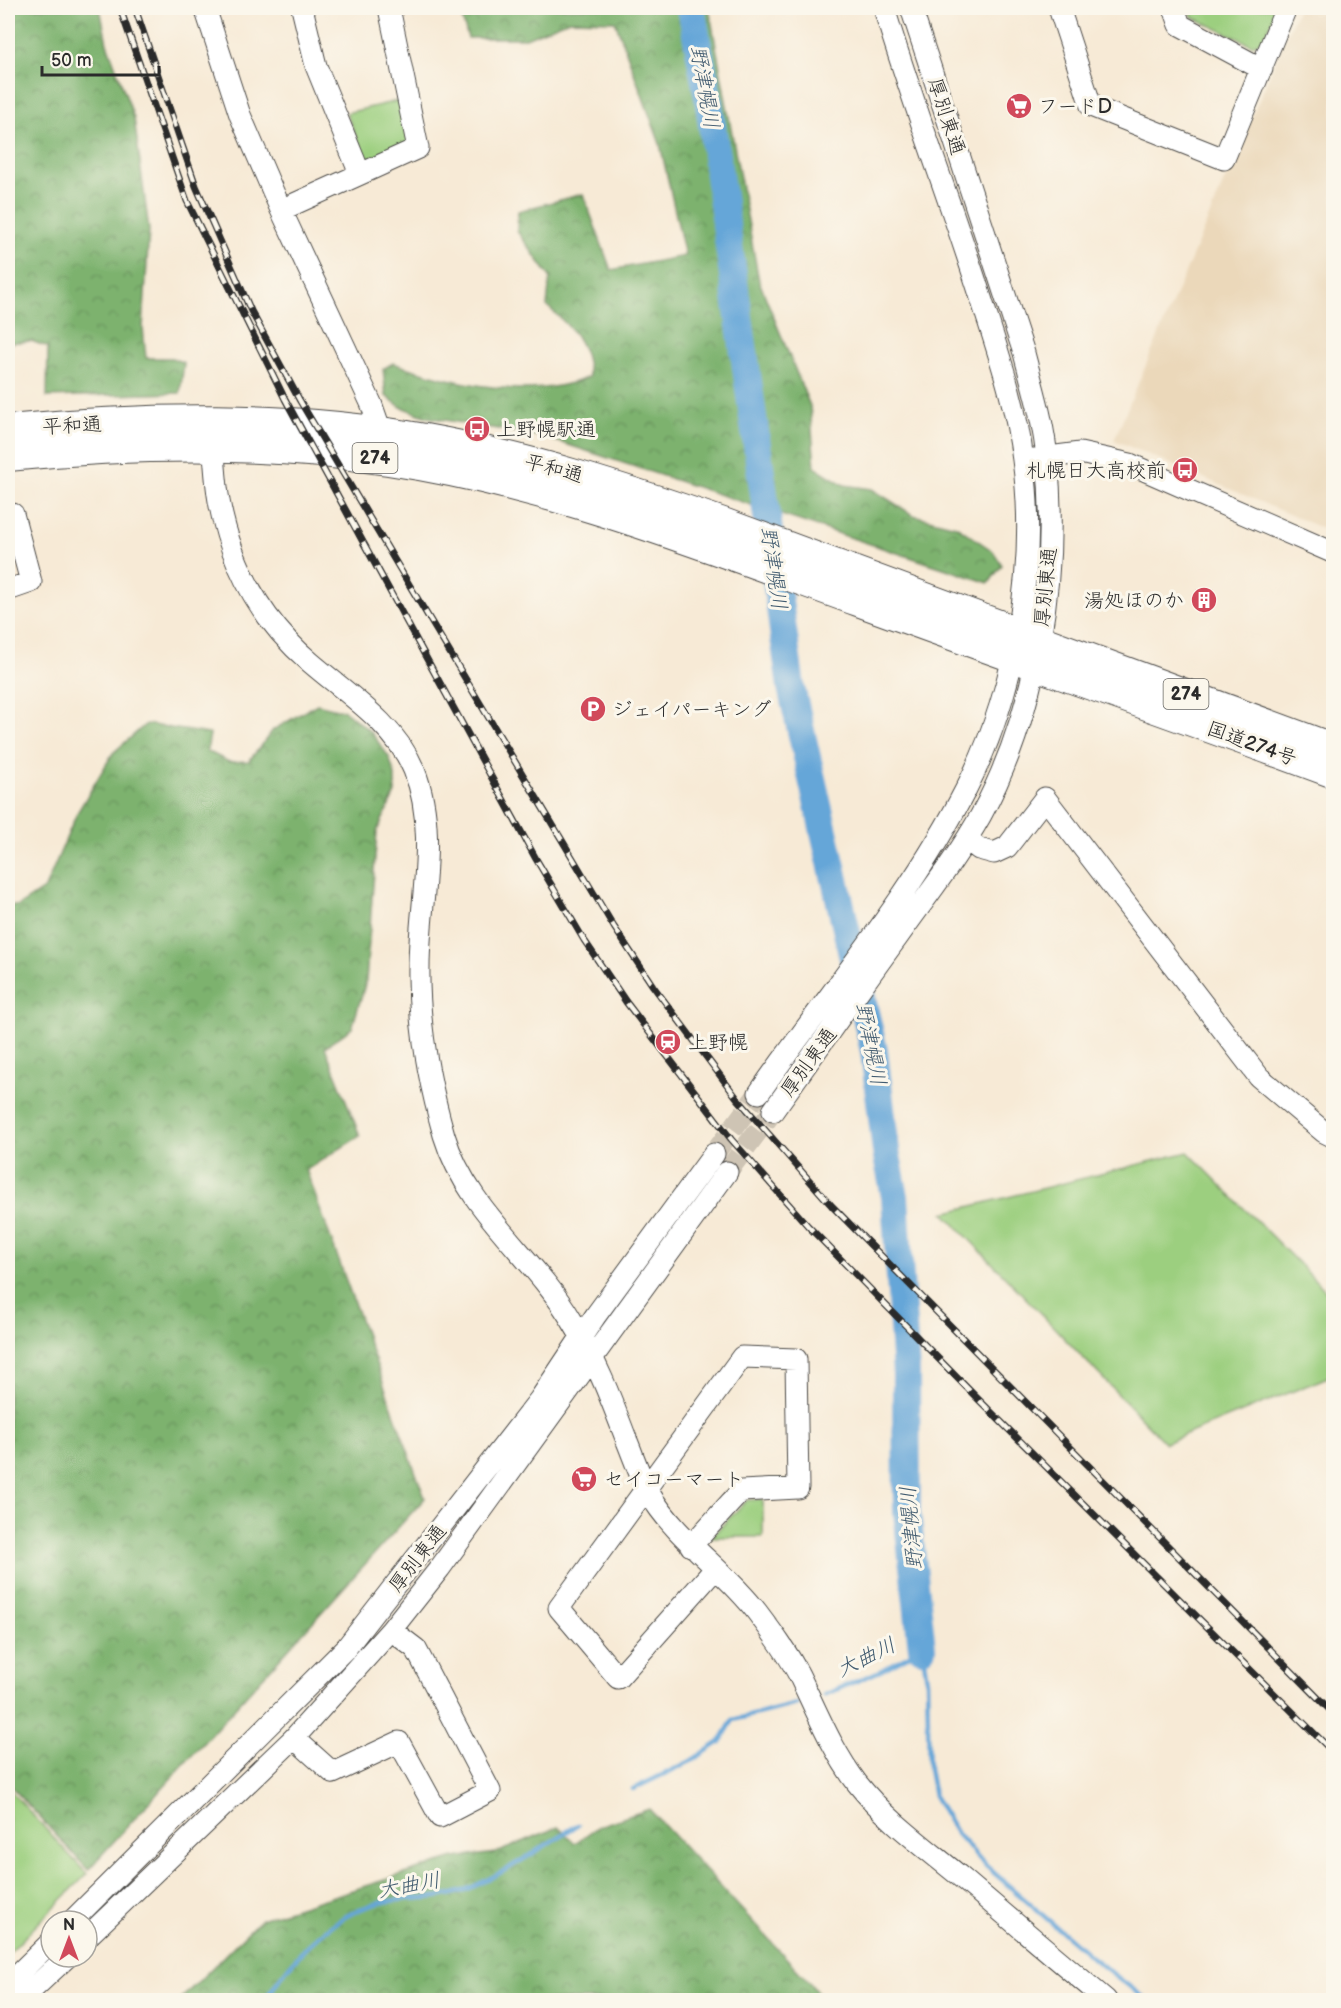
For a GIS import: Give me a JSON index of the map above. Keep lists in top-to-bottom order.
{
  "streets": {
    "highway": ["平和通", "274", "国道274号"],
    "street": ["厚別東通"]
  },
  "crossings": [
    ["厚別東通", "平和通"],
    ["厚別東通", "国道274号"],
    ["平和通", "国道274号"]
  ],
  "water": ["野津幌川", "大曲川"],
  "places": {
    "supermarket": ["フードD", "セイコーマート"],
    "bus stop": ["上野幌駅通", "札幌日大高校前"],
    "building": ["湯処ほのか"],
    "parking": ["ジェイパーキング"],
    "station": ["上野幌"]
  },
  "scale_bar": "50 m",
  "north": "top"
}
